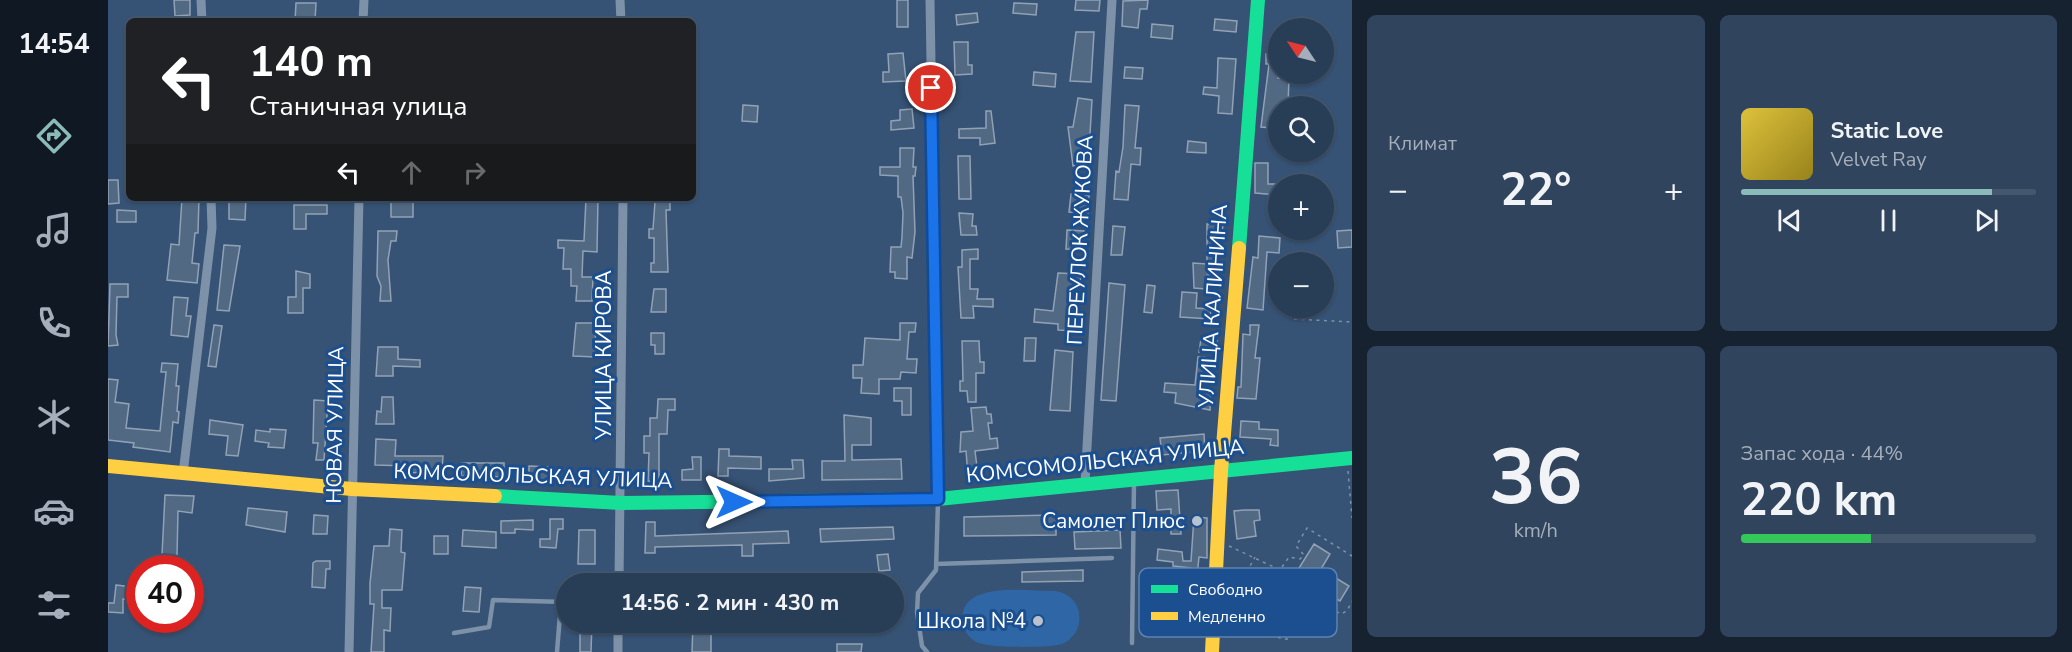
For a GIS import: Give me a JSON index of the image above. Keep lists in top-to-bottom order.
{
  "streets": {
    "street": [
      "ПЕРЕУЛОК ЖУКОВА",
      "УЛИЦА КАЛИНИНА",
      "УЛИЦА КИРОВА",
      "НОВАЯ УЛИЦА",
      "КОМСОМОЛЬСКАЯ УЛИЦА"
    ]
  },
  "crossings": [
    ["ПЕРЕУЛОК ЖУКОВА", "КОМСОМОЛЬСКАЯ УЛИЦА"],
    ["УЛИЦА КАЛИНИНА", "КОМСОМОЛЬСКАЯ УЛИЦА"],
    ["УЛИЦА КИРОВА", "КОМСОМОЛЬСКАЯ УЛИЦА"],
    ["НОВАЯ УЛИЦА", "КОМСОМОЛЬСКАЯ УЛИЦА"]
  ],
  "places": ["Самолет Плюс", "Школа №4"],
  "legend": ["Свободно", "Медленно"],
  "north": "top left",
  "page": {
    "tabs": "14:54",
    "tile": [
      "Климат",
      ["36", "km/h"],
      ["Запас хода · 44%", "220 km"]
    ],
    "map_buttons": ["+", "−"],
    "turn": ["140 m", "Станичная улица"],
    "song": ["Static Love", "Velvet Ray"],
    "heat": ["−", "22°", "+"],
    "limit": "40",
    "trip": "14:56 · 2 мин · 430 m"
  }
}
